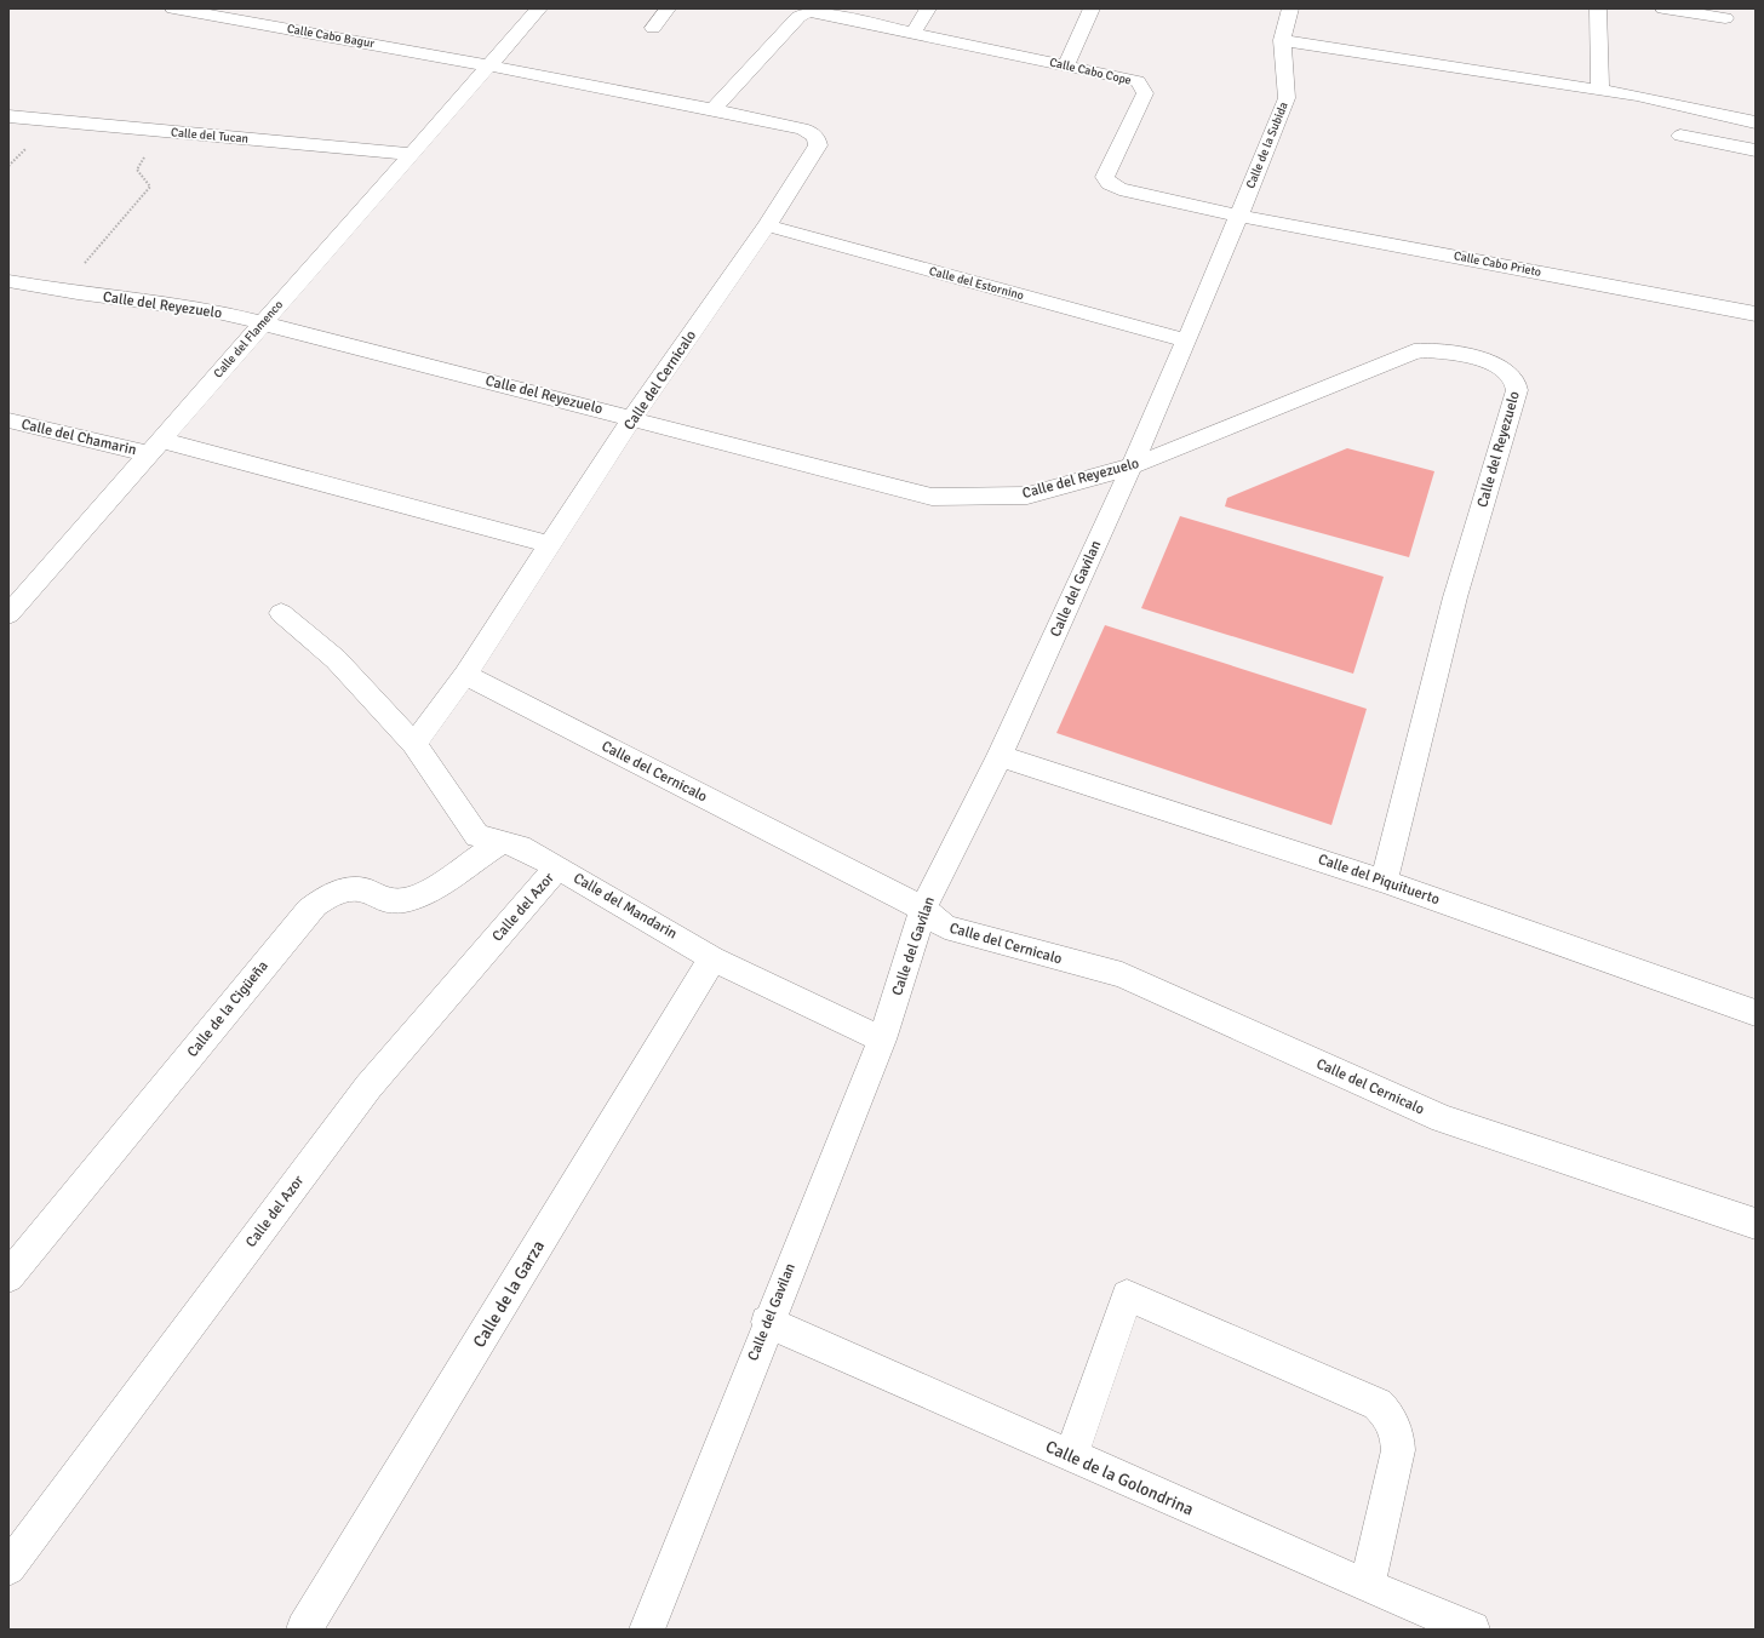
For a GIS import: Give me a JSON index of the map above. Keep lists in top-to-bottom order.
{
  "streets": {
    "street": [
      "Calle Cabo Bagur",
      "Calle Cabo Cope",
      "Calle del Tucan",
      "Calle de la Subida",
      "Calle Cabo Prieto",
      "Calle del Estornino",
      "Calle del Reyezuelo",
      "Calle del Flamenco",
      "Calle del Cernicalo",
      "Calle del Chamarin",
      "Calle del Gavilan",
      "Calle del Piquituerto",
      "Calle del Mandarin",
      "Calle del Azor",
      "Calle de la Cigüeña",
      "Calle de la Garza",
      "Calle de la Golondrina"
    ]
  },
  "crossings": [
    ["Calle Cabo Bagur", "Calle del Flamenco"],
    ["Calle Cabo Bagur", "Calle del Cernicalo"],
    ["Calle Cabo Cope", "Calle de la Subida"],
    ["Calle Cabo Cope", "Calle Cabo Prieto"],
    ["Calle Cabo Cope", "Calle del Cernicalo"],
    ["Calle del Tucan", "Calle del Flamenco"],
    ["Calle de la Subida", "Calle Cabo Prieto"],
    ["Calle de la Subida", "Calle del Gavilan"],
    ["Calle del Estornino", "Calle del Cernicalo"],
    ["Calle del Estornino", "Calle del Gavilan"],
    ["Calle del Reyezuelo", "Calle del Flamenco"],
    ["Calle del Reyezuelo", "Calle del Cernicalo"],
    ["Calle del Reyezuelo", "Calle del Gavilan"],
    ["Calle del Reyezuelo", "Calle del Piquituerto"],
    ["Calle del Flamenco", "Calle del Cernicalo"],
    ["Calle del Flamenco", "Calle del Chamarin"],
    ["Calle del Cernicalo", "Calle del Chamarin"],
    ["Calle del Cernicalo", "Calle del Gavilan"],
    ["Calle del Gavilan", "Calle del Piquituerto"],
    ["Calle del Gavilan", "Calle del Mandarin"],
    ["Calle del Gavilan", "Calle de la Golondrina"],
    ["Calle del Mandarin", "Calle del Azor"],
    ["Calle del Mandarin", "Calle de la Cigüeña"],
    ["Calle del Mandarin", "Calle de la Garza"]
  ]
}
